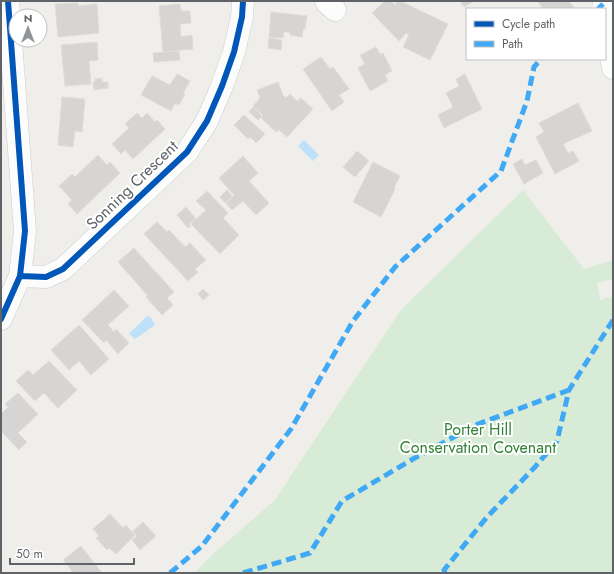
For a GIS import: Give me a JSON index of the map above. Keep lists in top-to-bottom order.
{
  "streets": {
    "street": ["Sonning Crescent"]
  },
  "parks": ["Porter Hill Conservation Covenant"],
  "legend": ["Cycle path", "Path"],
  "scale_bar": "50 m",
  "north": "top"
}
